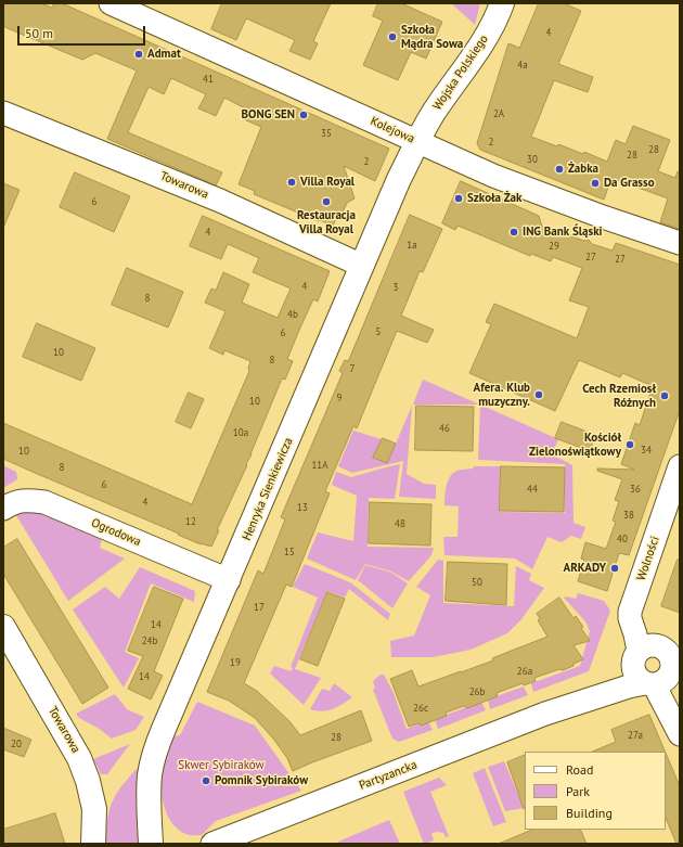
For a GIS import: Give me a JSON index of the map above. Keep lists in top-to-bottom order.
{
  "streets": {
    "main road": ["Wojska Polskiego", "Towarowa", "Henryka Sienkiewicza"],
    "street": [
      "Kolejowa",
      "Ogrodowa",
      "Wolności",
      "Partyzancka"
    ]
  },
  "crossings": [
    ["Wojska Polskiego", "Kolejowa"],
    ["Wojska Polskiego", "Henryka Sienkiewicza"],
    ["Kolejowa", "Henryka Sienkiewicza"],
    ["Towarowa", "Henryka Sienkiewicza"],
    ["Henryka Sienkiewicza", "Ogrodowa"],
    ["Wolności", "Partyzancka"]
  ],
  "parks": ["Skwer Sybiraków"],
  "places": [
    "Szkoła Mądra Sowa",
    "Admat",
    "BONG SEN",
    "Żabka",
    "Villa Royal",
    "Da Grasso",
    "Szkoła Żak",
    "Restauracja Villa Royal",
    "ING Bank Śląski",
    "Afera. Klub muzyczny.",
    "Cech Rzemiosł Różnych",
    "Kościół Zielonoświątkowy",
    "ARKADY",
    "Pomnik Sybiraków"
  ],
  "house_numbers": [
    "4",
    "4a",
    "41",
    "2A",
    "35",
    "2",
    "28",
    "28",
    "30",
    "2",
    "6",
    "4",
    "1a",
    "29",
    "27",
    "27",
    "4",
    "3",
    "8",
    "4b",
    "5",
    "6",
    "10",
    "8",
    "7",
    "9",
    "10",
    "46",
    "10a",
    "34",
    "10",
    "11A",
    "8",
    "6",
    "44",
    "36",
    "4",
    "13",
    "38",
    "12",
    "48",
    "40",
    "15",
    "50",
    "17",
    "14",
    "24b",
    "19",
    "26a",
    "14",
    "26b",
    "26c",
    "27a",
    "28",
    "20"
  ],
  "legend": ["Road", "Park", "Building"],
  "scale_bar": "50 m"
}
